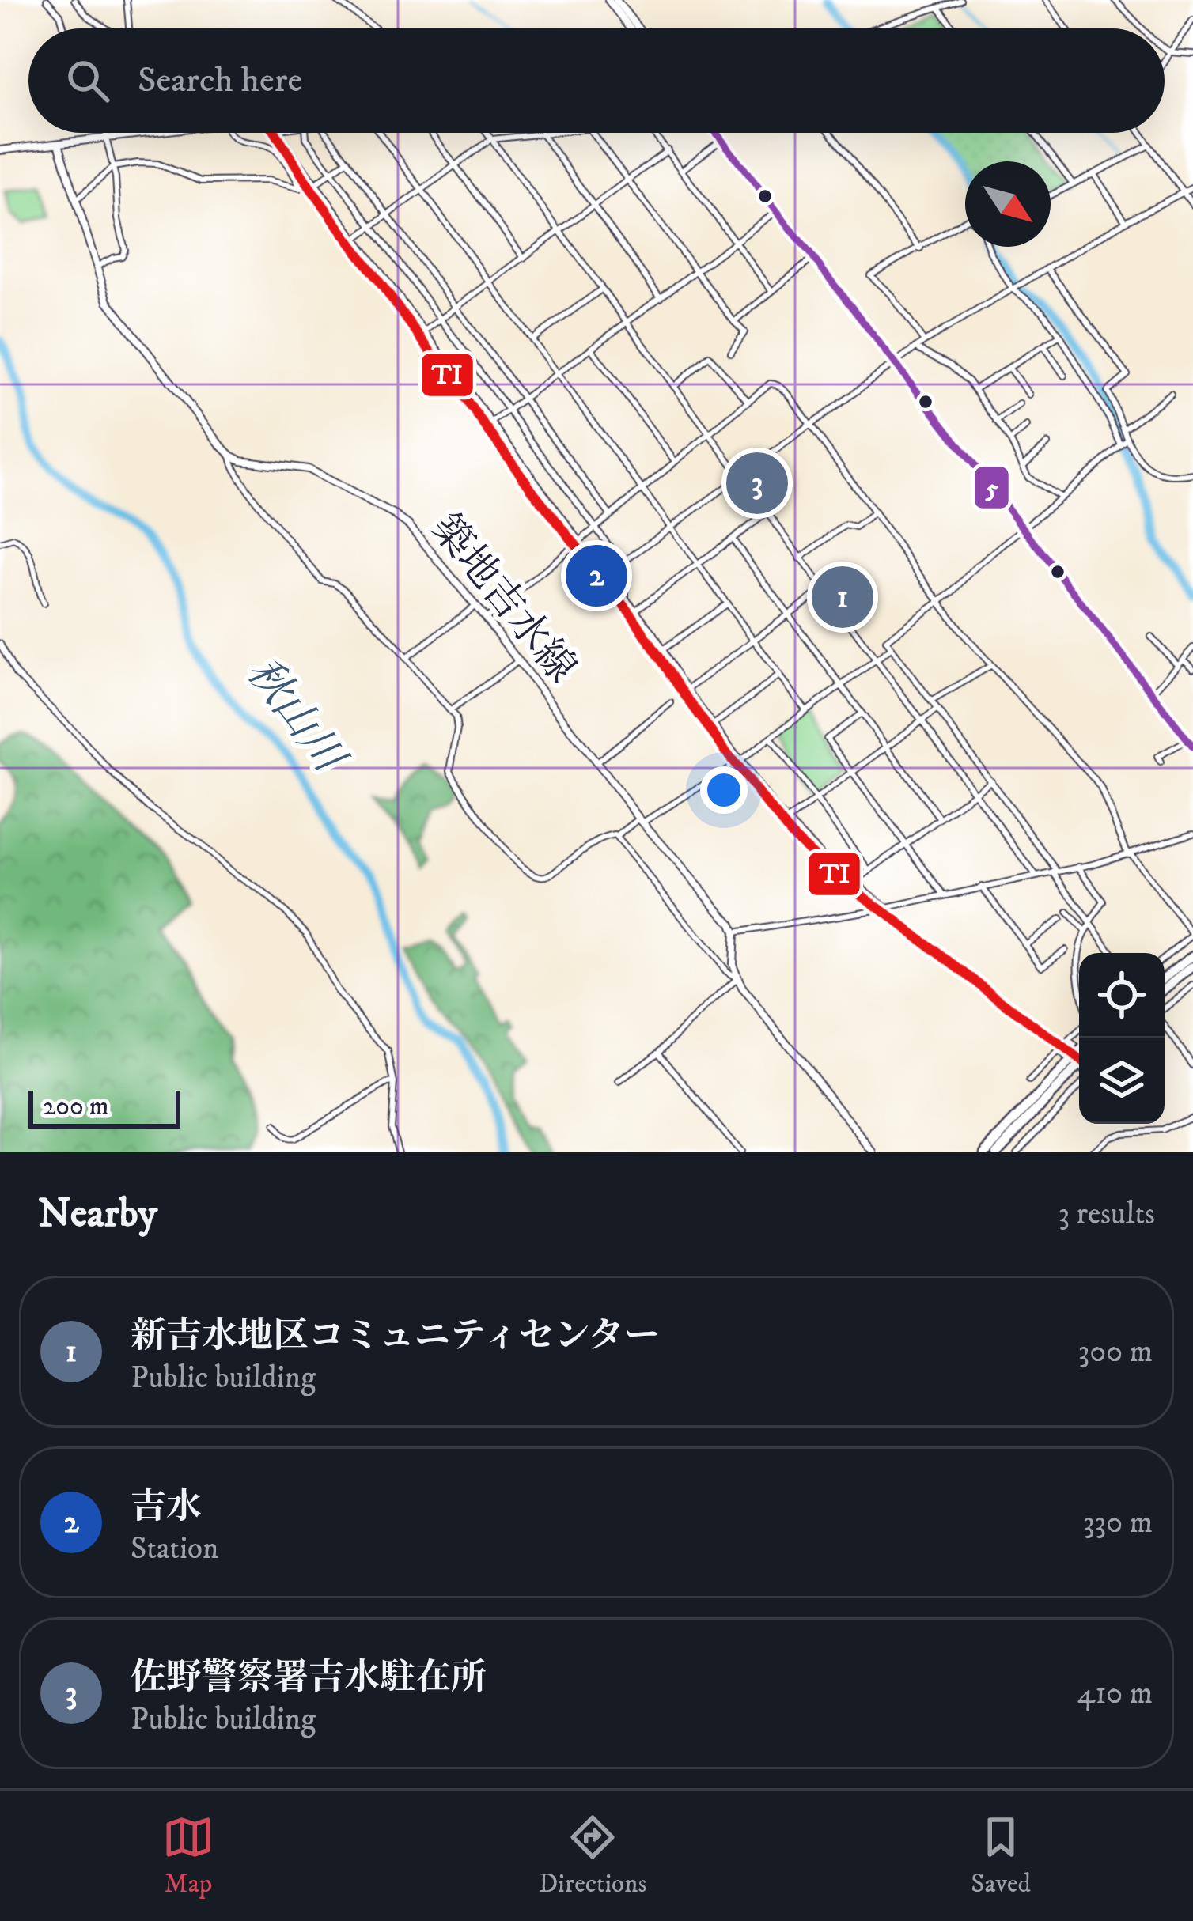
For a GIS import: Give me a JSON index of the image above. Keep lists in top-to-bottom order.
{
  "streets": {
    "main road": ["築地吉水線"]
  },
  "water": ["秋山川"],
  "lines": ["transit line TI", "transit line 5"],
  "scale_bar": "200 m",
  "north": "bottom right",
  "page": {
    "search": "Search here",
    "pins": ["3", "2", "1"],
    "scale": "200 m",
    "heading": ["Nearby", "3 results"],
    "list": [
      {
        "mark": "1",
        "name": "新吉水地区コミュニティセンター",
        "note": "Public building",
        "value": "300 m"
      },
      {
        "mark": "2",
        "name": "吉水",
        "note": "Station",
        "value": "330 m"
      },
      {
        "mark": "3",
        "name": "佐野警察署吉水駐在所",
        "note": "Public building",
        "value": "410 m"
      }
    ],
    "nav": ["Map", "Directions", "Saved"]
  }
}
